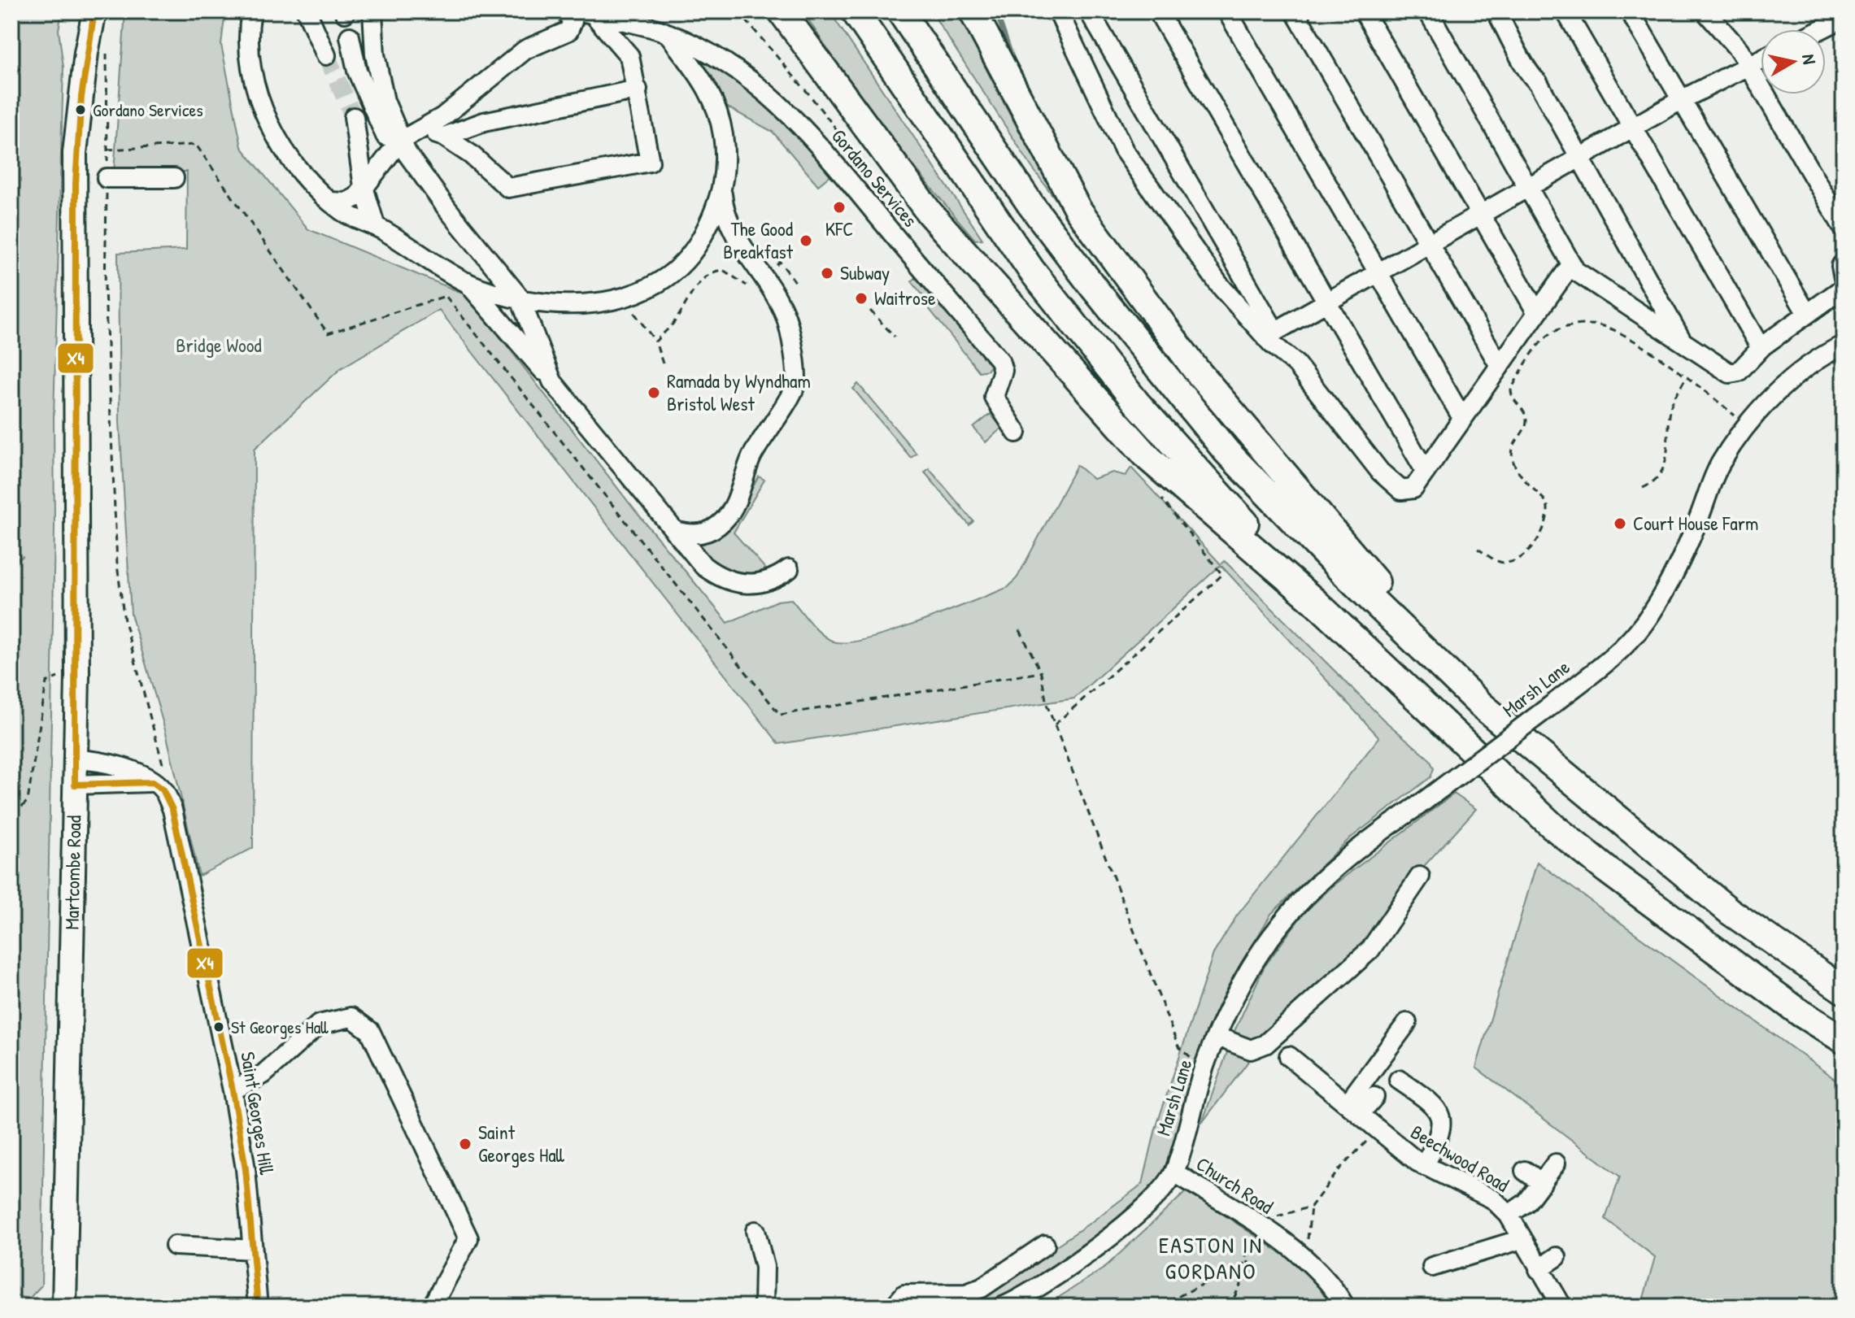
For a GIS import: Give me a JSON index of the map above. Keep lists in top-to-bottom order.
{
  "streets": {
    "main road": ["Martcombe Road"],
    "street": [
      "Gordano Services",
      "Marsh Lane",
      "Saint Georges Hill",
      "Beechwood Road",
      "Church Road"
    ]
  },
  "crossings": [
    ["Marsh Lane", "Church Road"]
  ],
  "districts": ["EASTON IN GORDANO"],
  "parks": ["Bridge Wood"],
  "places": [
    "Gordano Services",
    "KFC",
    "The Good Breakfast",
    "Subway",
    "Waitrose",
    "Ramada by Wyndham Bristol West",
    "Court House Farm",
    "St Georges Hall",
    "Saint Georges Hall"
  ],
  "lines": ["transit line X4"],
  "north": "right"
}
